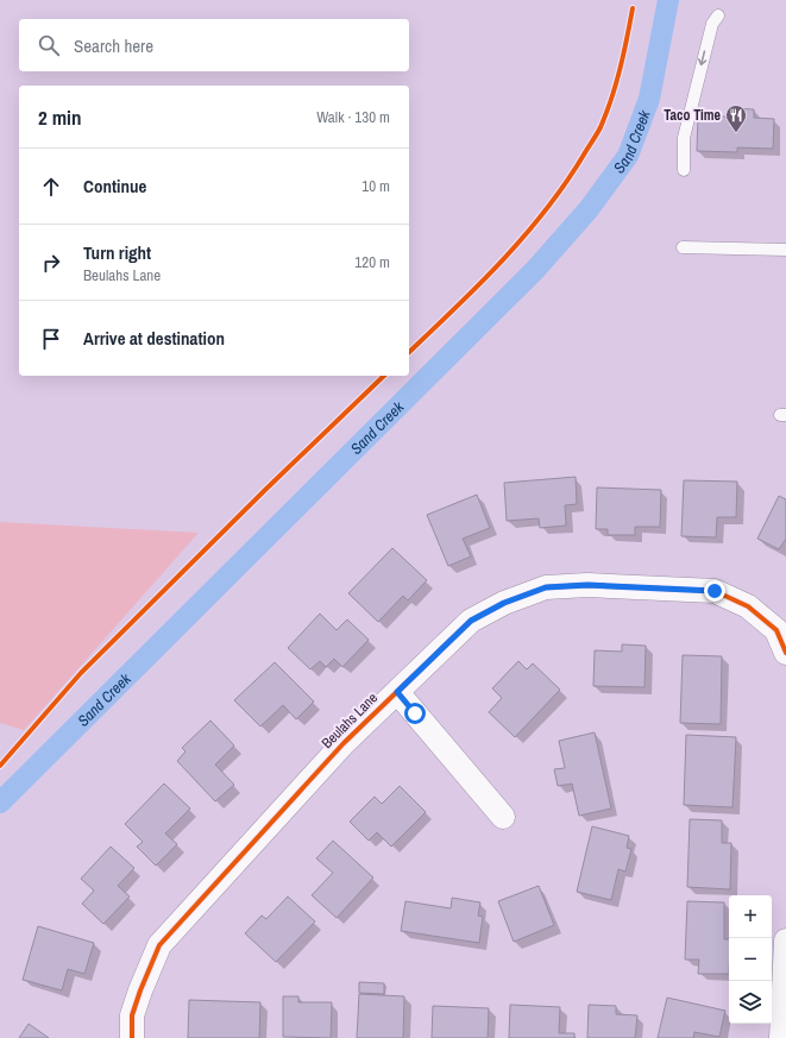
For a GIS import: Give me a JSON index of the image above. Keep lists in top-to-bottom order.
{
  "streets": {
    "street": ["Beulahs Lane"]
  },
  "water": ["Sand Creek"],
  "places": {
    "restaurant": ["Taco Time"]
  },
  "page": {
    "search": "Search here",
    "heading": ["2 min", "Walk · 130 m"],
    "list": [
      ["Continue", "10 m"],
      ["Turn right", "Beulahs Lane", "120 m"],
      "Arrive at destination"
    ],
    "map_buttons": ["+", "−"]
  }
}
